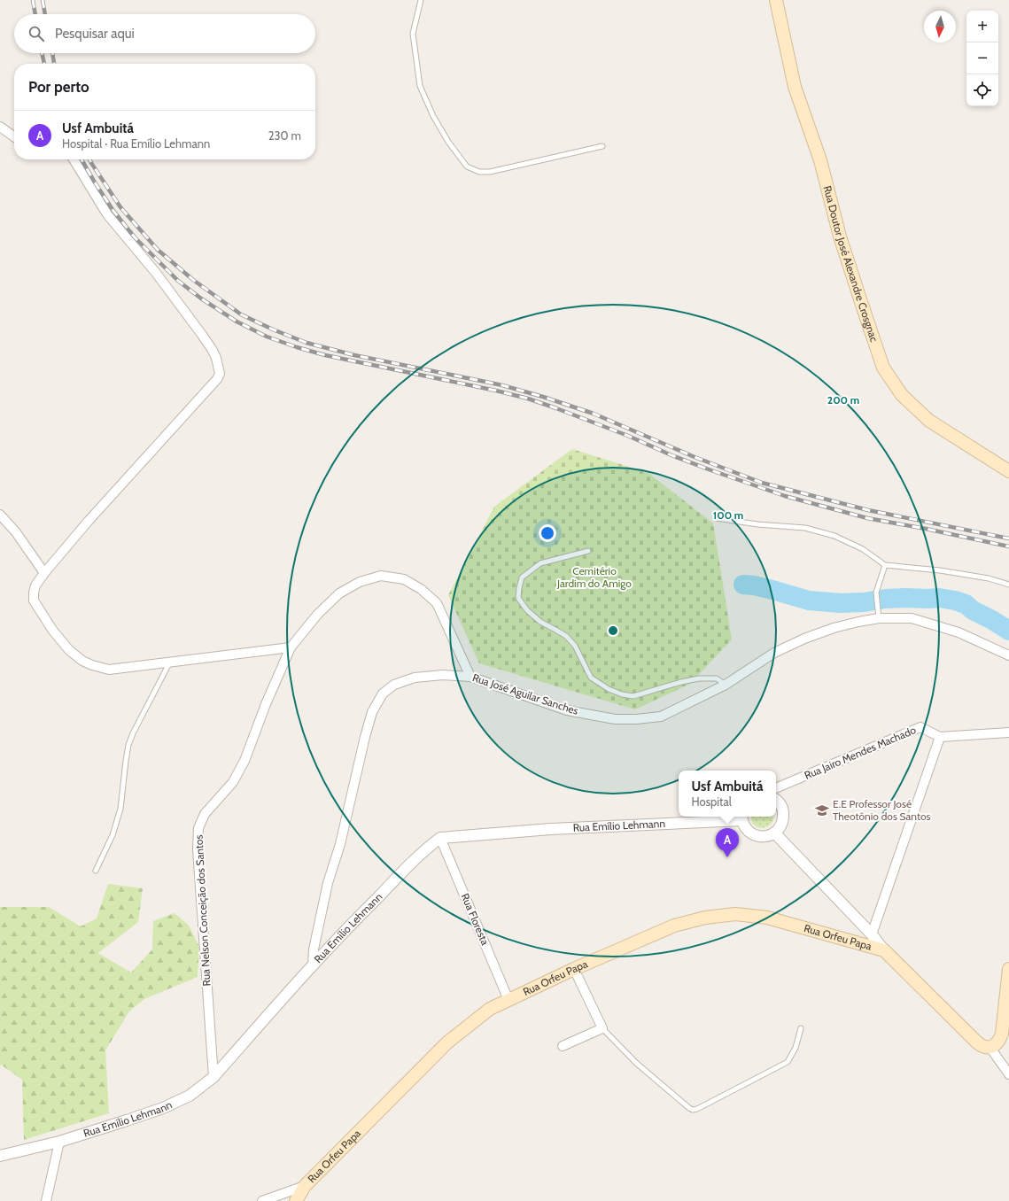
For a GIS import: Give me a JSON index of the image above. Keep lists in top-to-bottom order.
{
  "streets": {
    "main road": ["Rua Doutor José Alexandre Crosgnac", "Rua Orfeu Papa"],
    "street": [
      "Rua José Aguilar Sanches",
      "Rua Jairo Mendes Machado",
      "Rua Emílio Lehmann",
      "Rua Nelson Conceição dos Santos",
      "Rua Floresta"
    ]
  },
  "crossings": [
    ["Rua José Aguilar Sanches", "Rua Emílio Lehmann"],
    ["Rua José Aguilar Sanches", "Rua Nelson Conceição dos Santos"],
    ["Rua Emílio Lehmann", "Rua Nelson Conceição dos Santos"],
    ["Rua Emílio Lehmann", "Rua Floresta"],
    ["Rua Floresta", "Rua Orfeu Papa"]
  ],
  "parks": ["Cemitério Jardim do Amigo"],
  "places": {
    "school or university": ["E.E Professor José Theotônio dos Santos"]
  },
  "north": "bottom",
  "page": {
    "map_buttons": ["+", "−"],
    "search": "Pesquisar aqui",
    "heading": "Por perto",
    "list": [
      {
        "mark": "A",
        "name": "Usf Ambuitá",
        "note": "Hospital · Rua Emílio Lehmann",
        "value": "230 m"
      }
    ],
    "popup": ["Usf Ambuitá", "Hospital"],
    "pins": "A"
  },
  "rings": ["200 m", "100 m"]
}
